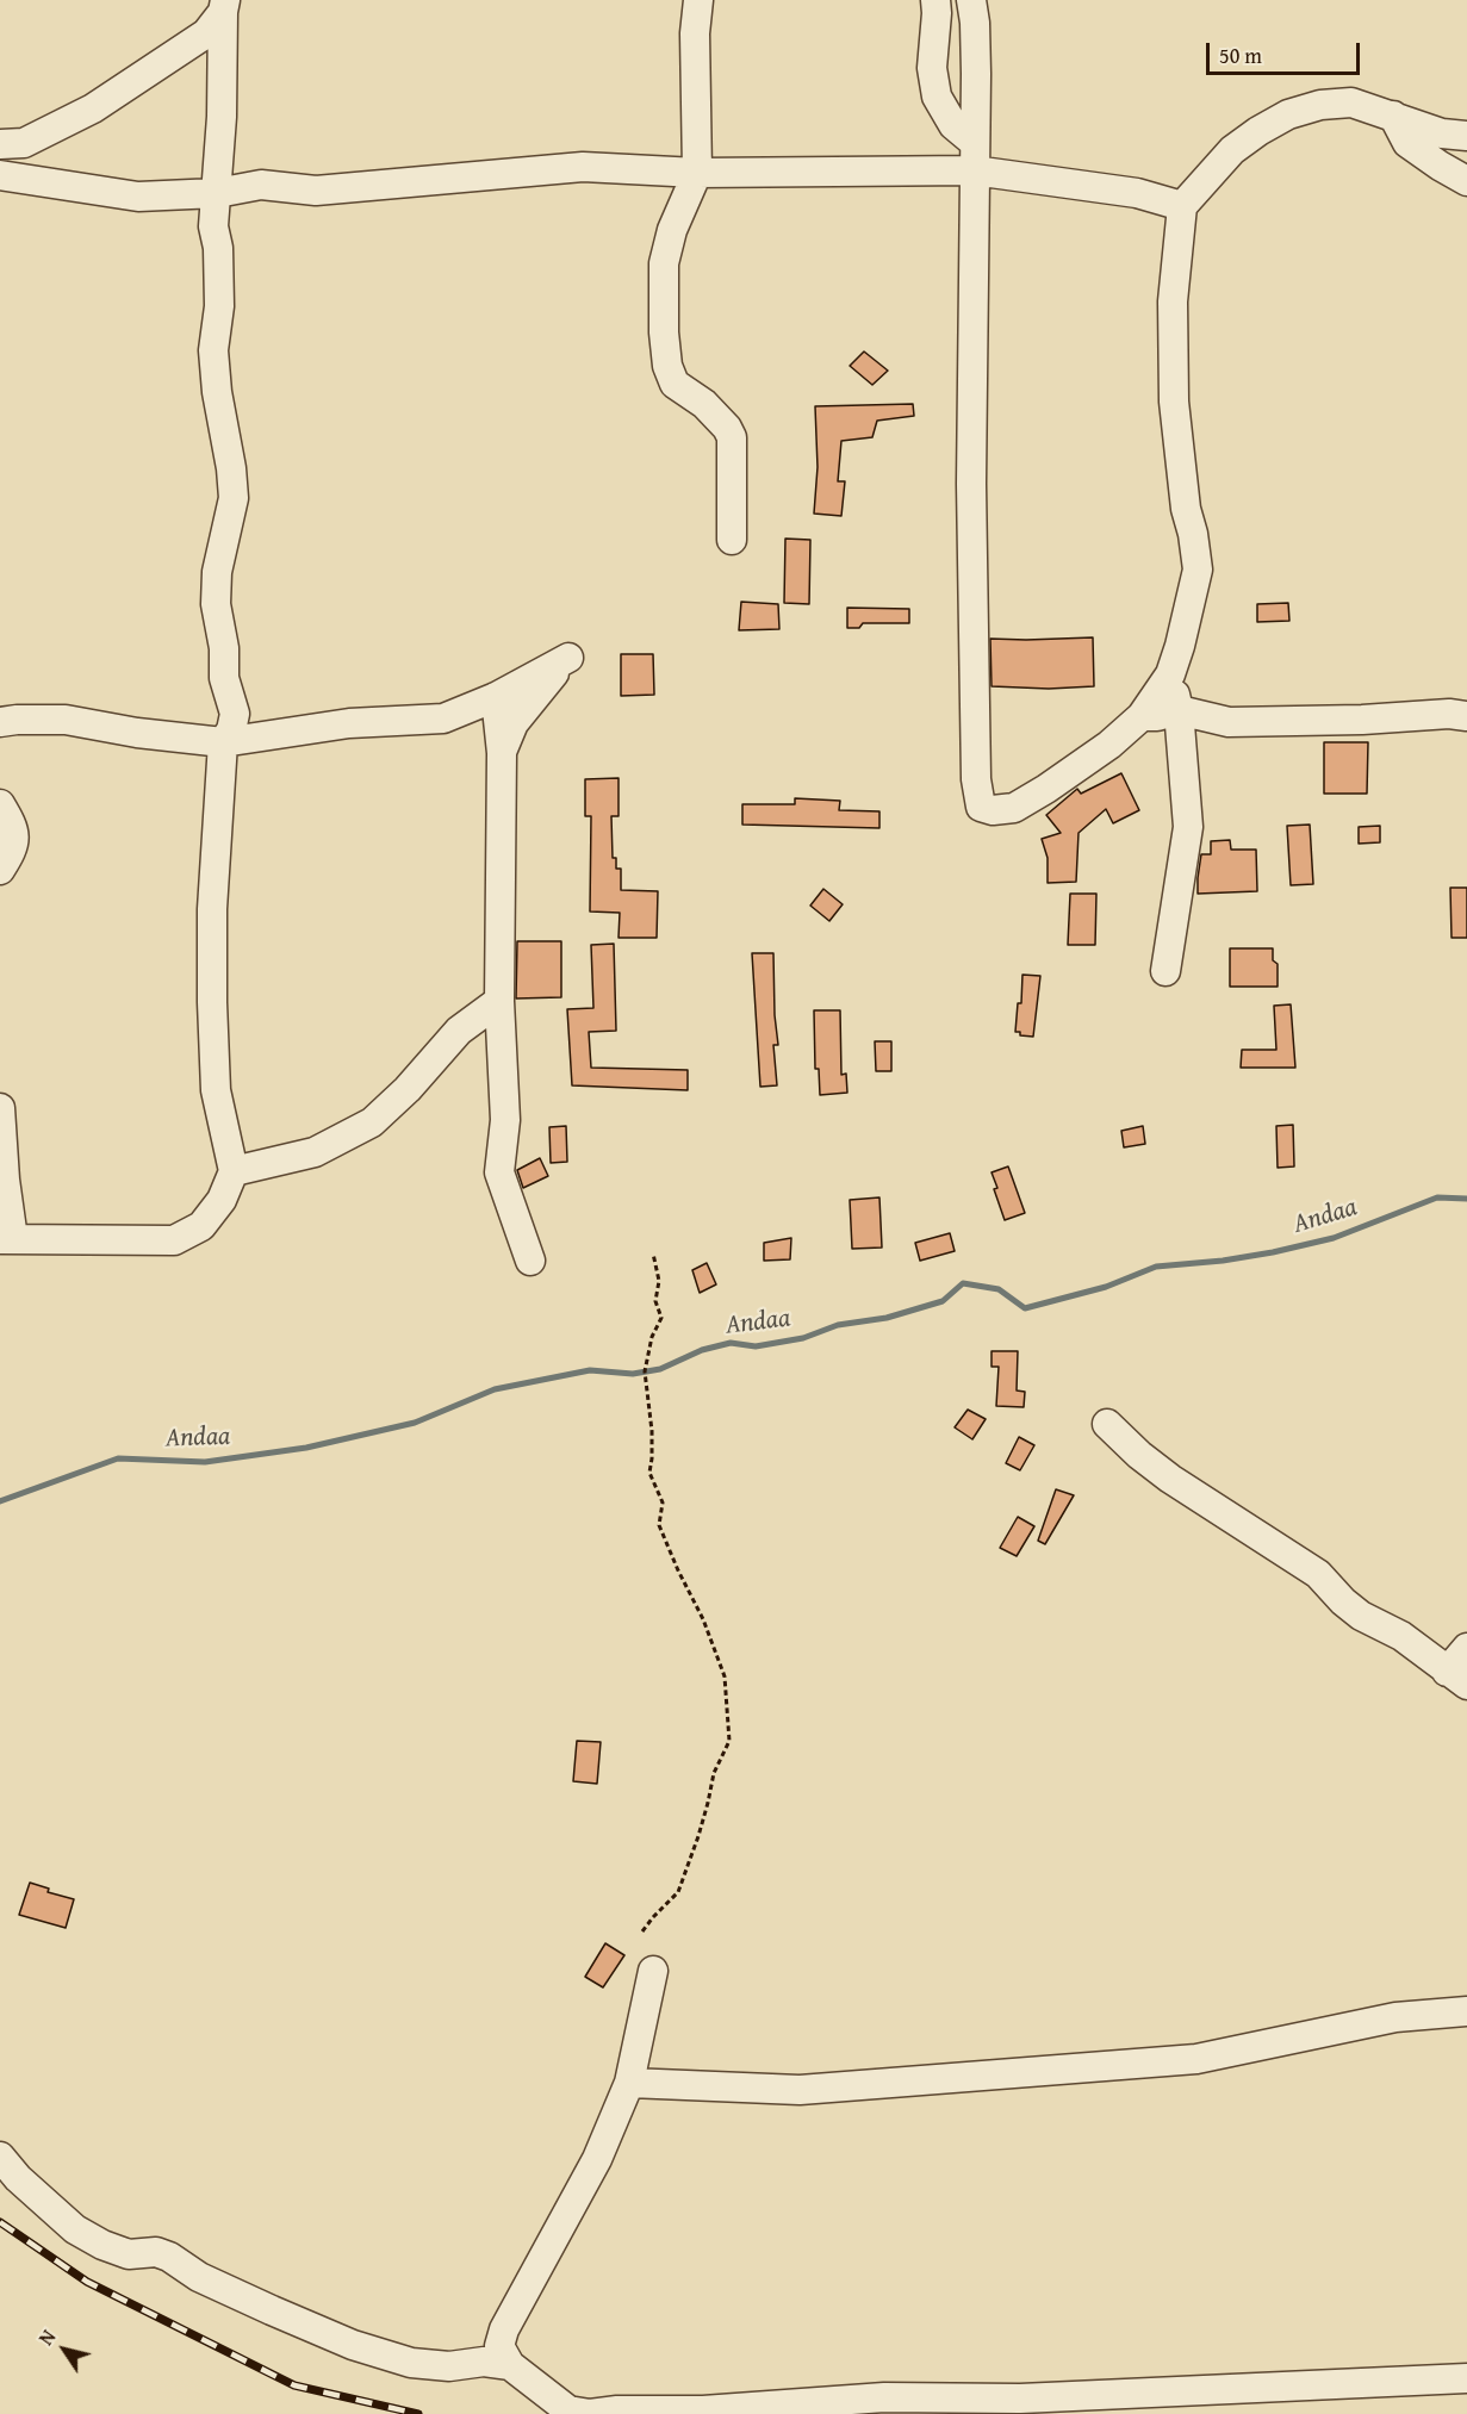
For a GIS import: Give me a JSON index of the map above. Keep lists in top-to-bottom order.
{
  "water": ["Andaa"],
  "scale_bar": "50 m",
  "north": "top left"
}
